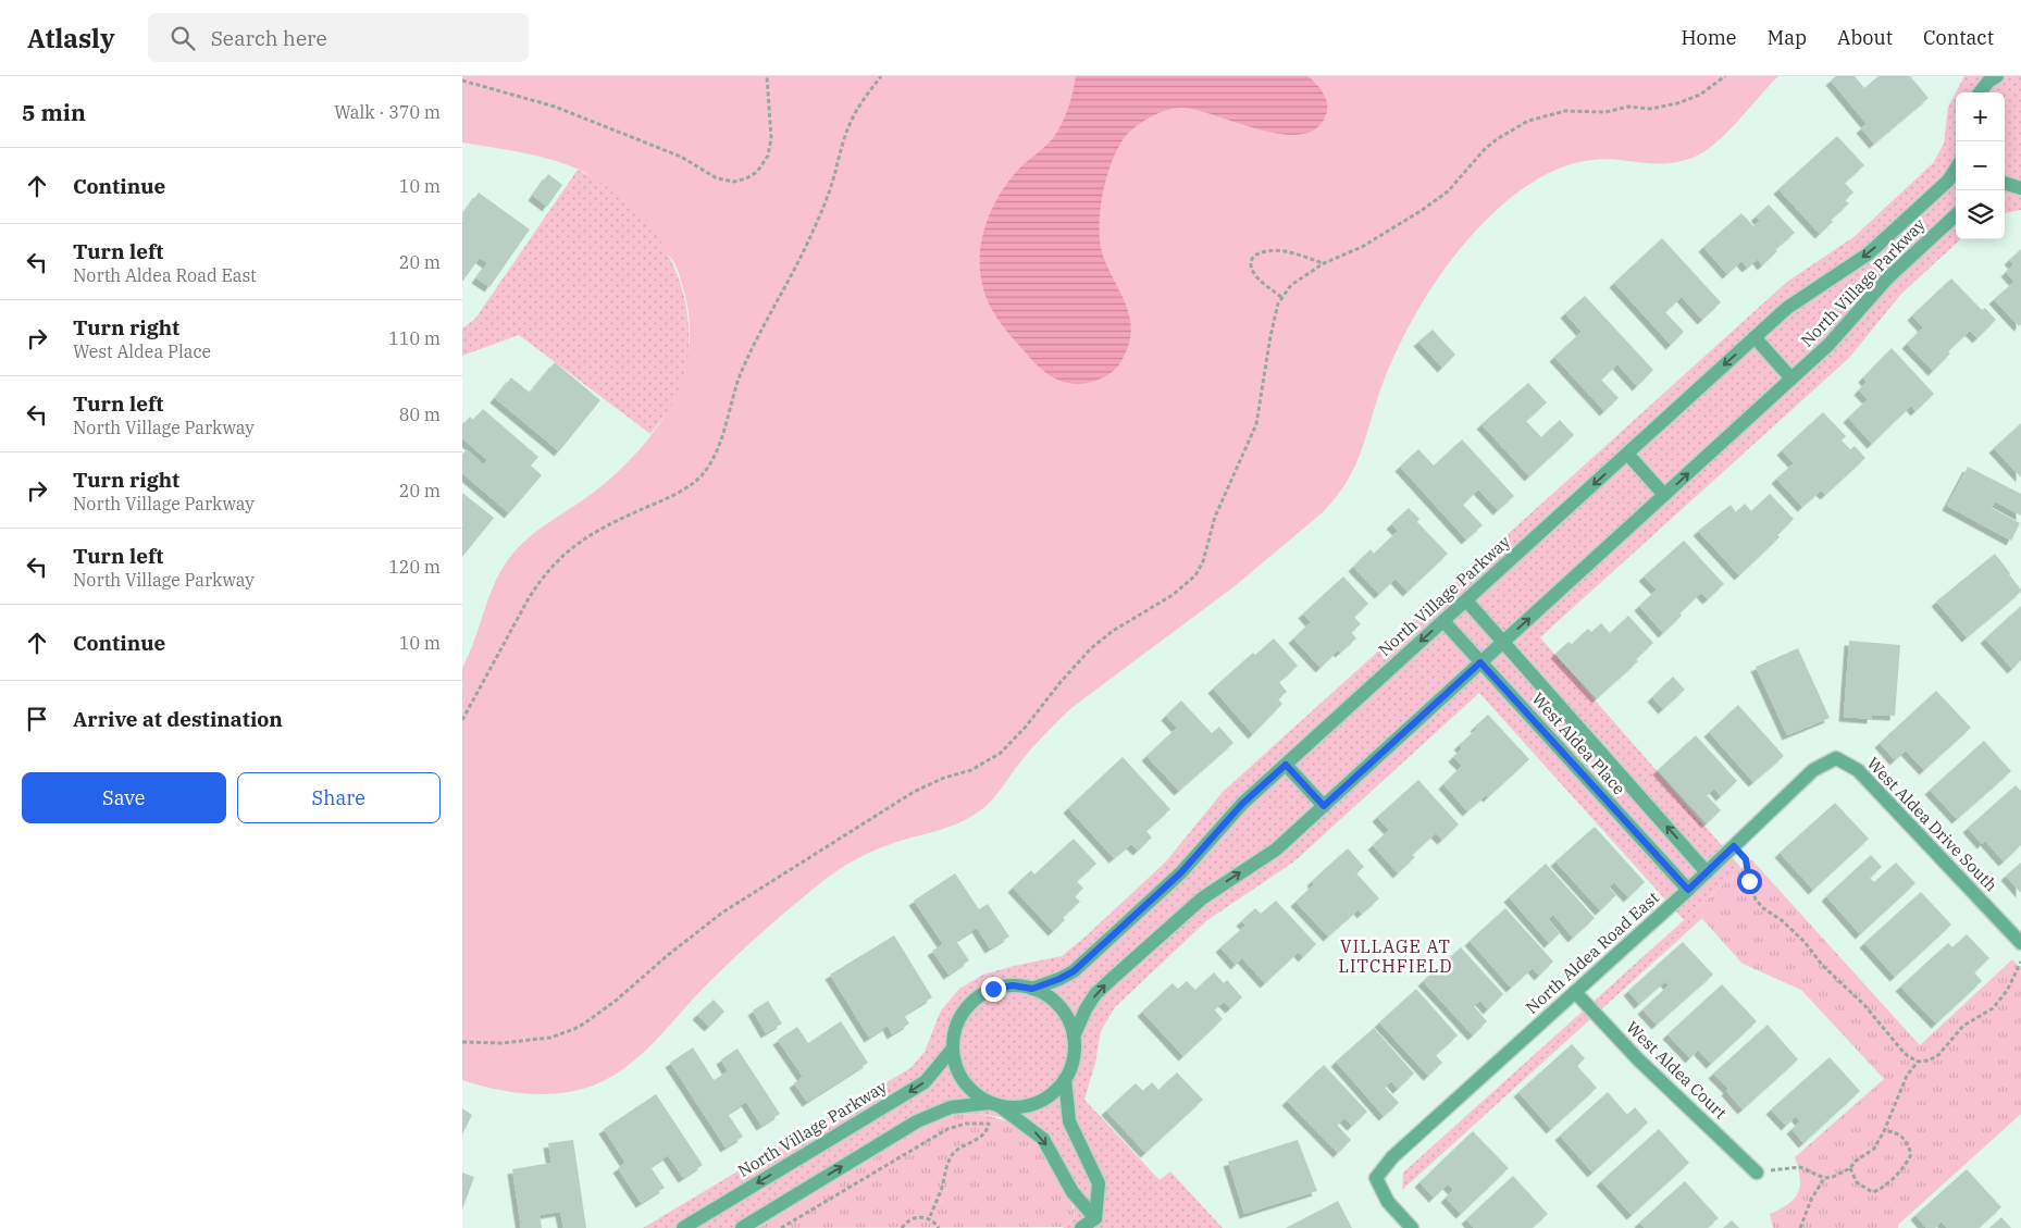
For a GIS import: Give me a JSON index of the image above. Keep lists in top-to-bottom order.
{
  "streets": {
    "street": [
      "North Village Parkway",
      "West Aldea Place",
      "West Aldea Drive South",
      "North Aldea Road East",
      "West Aldea Court"
    ]
  },
  "crossings": [
    ["North Village Parkway", "West Aldea Place"],
    ["West Aldea Place", "North Aldea Road East"],
    ["West Aldea Drive South", "North Aldea Road East"],
    ["North Aldea Road East", "West Aldea Court"]
  ],
  "districts": ["VILLAGE AT LITCHFIELD"],
  "page": {
    "header": "Atlasly",
    "search": "Search here",
    "nav": [
      "Home",
      "Map",
      "About",
      "Contact"
    ],
    "heading": ["5 min", "Walk · 370 m"],
    "map_buttons": ["+", "−"],
    "list": [
      ["Continue", "10 m"],
      ["Turn left", "North Aldea Road East", "20 m"],
      ["Turn right", "West Aldea Place", "110 m"],
      ["Turn left", "North Village Parkway", "80 m"],
      ["Turn right", "North Village Parkway", "20 m"],
      ["Turn left", "North Village Parkway", "120 m"],
      ["Continue", "10 m"],
      "Arrive at destination"
    ],
    "buttons": ["Save", "Share"]
  }
}
